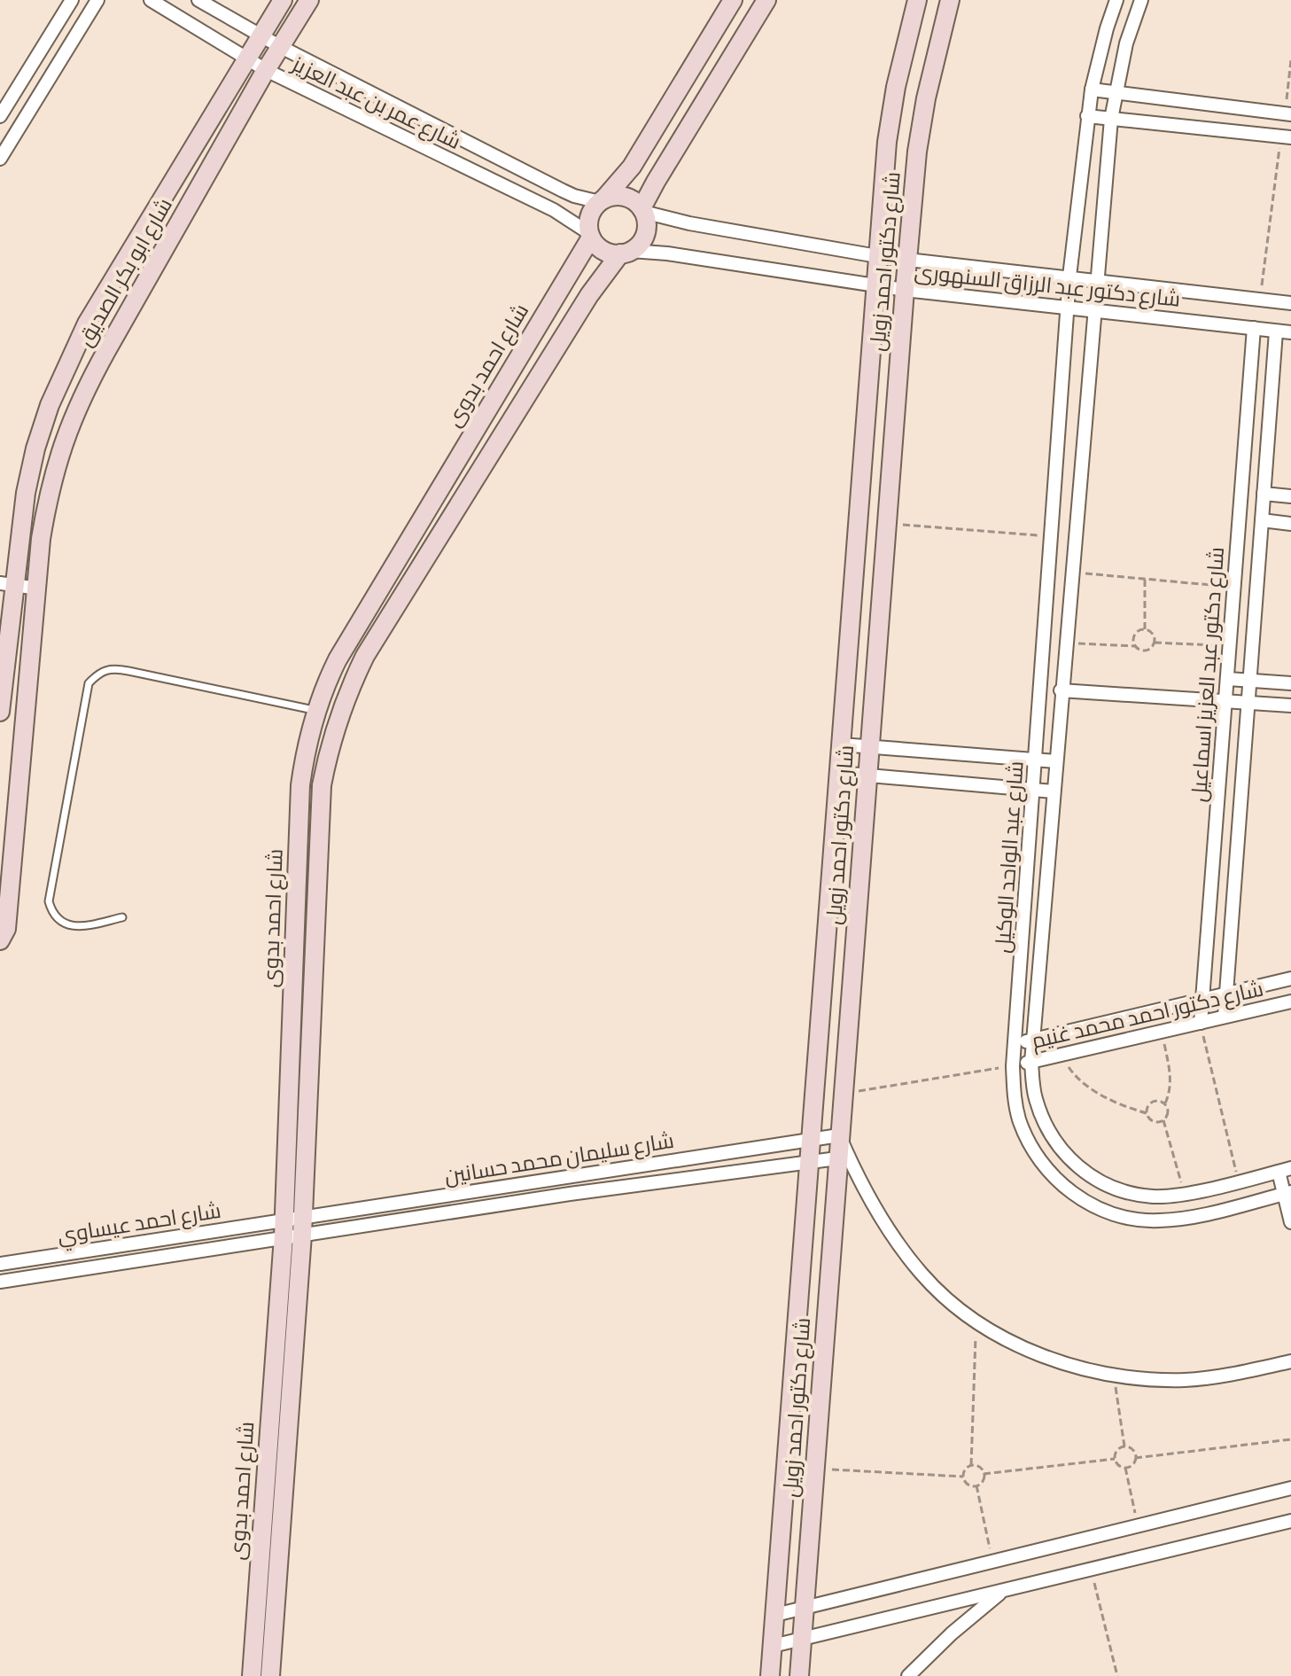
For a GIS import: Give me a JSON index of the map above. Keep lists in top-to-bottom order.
{
  "streets": {
    "street": [
      "شارع عمر بن عبد العزيز",
      "شارع دكتور احمد زويل",
      "شارع ابو بكر الصديق",
      "شارع دكتور عبد الرزاق السنهورى",
      "شارع احمد بدوى",
      "شارع دكتور عبد العزيز اسماعيل",
      "شارع عبد الواحد الوكيل",
      "شارع دكتور احمد محمد غنيم",
      "شارع سليمان محمد حسانين",
      "شارع احمد عيساوي"
    ]
  },
  "crossings": [
    ["شارع عمر بن عبد العزيز", "شارع ابو بكر الصديق"],
    ["شارع عمر بن عبد العزيز", "شارع دكتور عبد الرزاق السنهورى"],
    ["شارع عمر بن عبد العزيز", "شارع احمد بدوى"],
    ["شارع دكتور احمد زويل", "شارع دكتور عبد الرزاق السنهورى"],
    ["شارع دكتور احمد زويل", "شارع سليمان محمد حسانين"],
    ["شارع دكتور عبد الرزاق السنهورى", "شارع احمد بدوى"],
    ["شارع دكتور عبد الرزاق السنهورى", "شارع دكتور عبد العزيز اسماعيل"],
    ["شارع دكتور عبد الرزاق السنهورى", "شارع عبد الواحد الوكيل"],
    ["شارع احمد بدوى", "شارع سليمان محمد حسانين"],
    ["شارع احمد بدوى", "شارع احمد عيساوي"],
    ["شارع دكتور عبد العزيز اسماعيل", "شارع دكتور احمد محمد غنيم"],
    ["شارع عبد الواحد الوكيل", "شارع دكتور احمد محمد غنيم"],
    ["شارع سليمان محمد حسانين", "شارع احمد عيساوي"]
  ]
}
